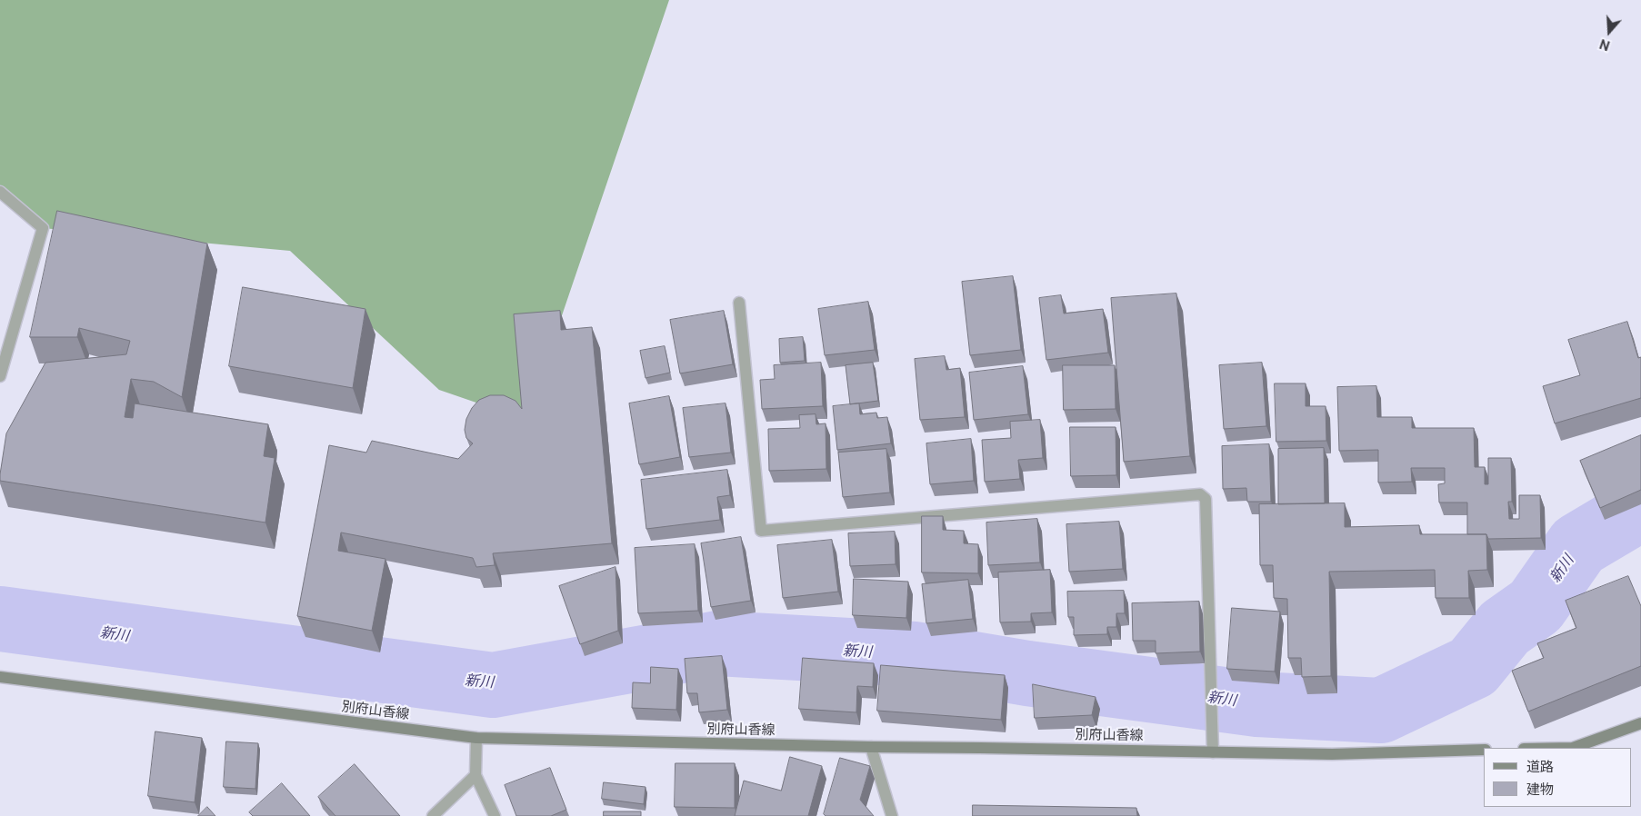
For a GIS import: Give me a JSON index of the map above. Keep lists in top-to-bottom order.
{
  "streets": {
    "main road": ["別府山香線"]
  },
  "water": ["新川"],
  "legend": ["道路", "建物"],
  "north": "bottom"
}
